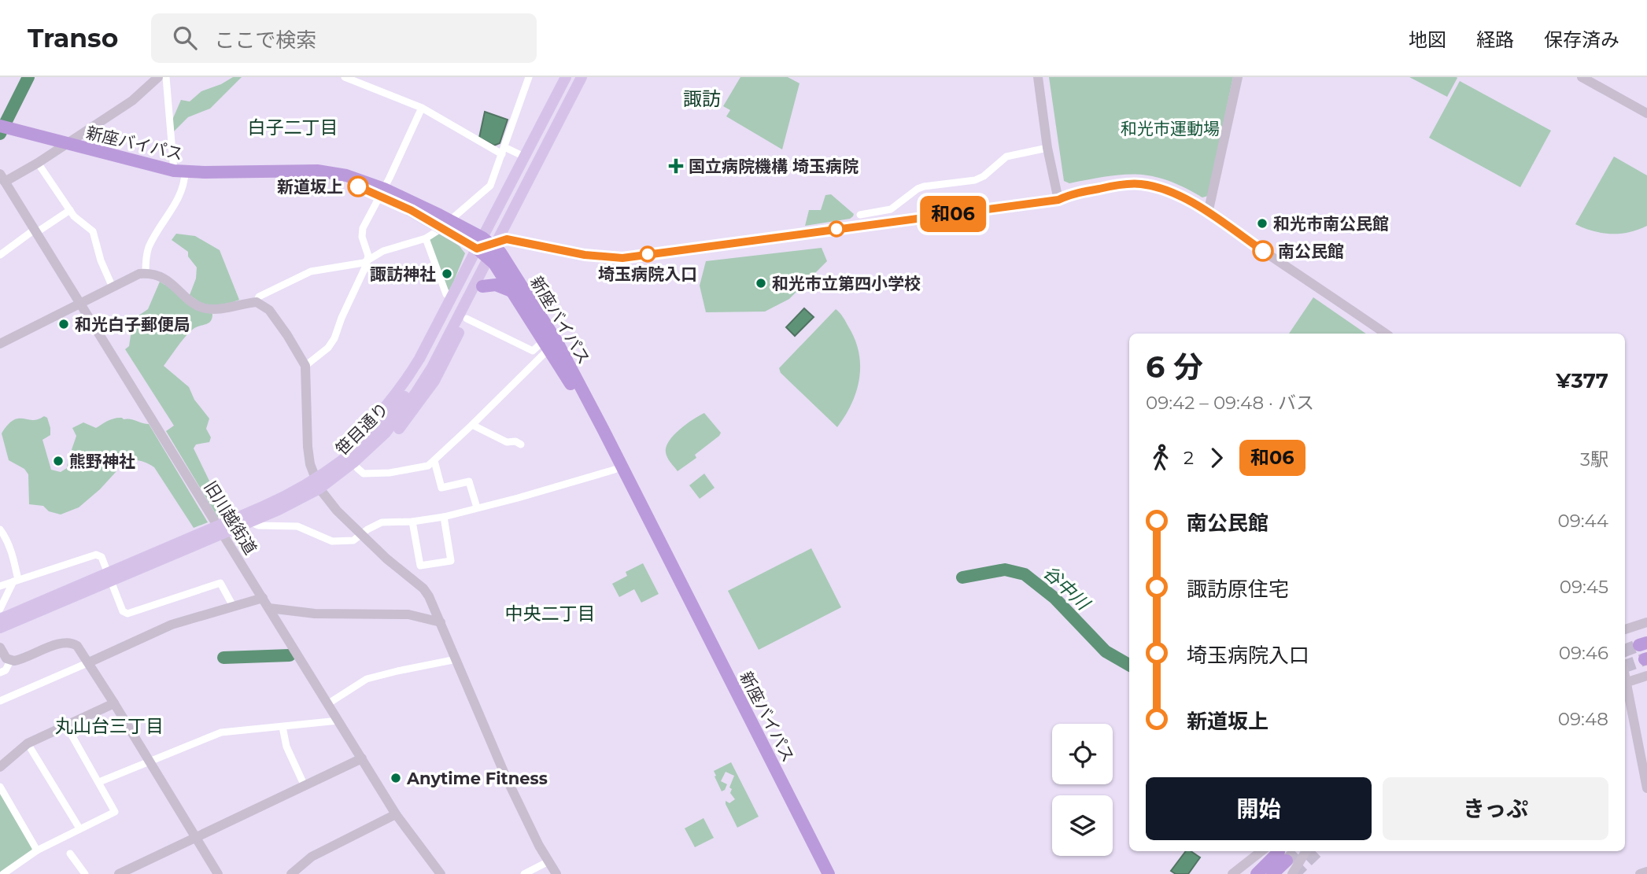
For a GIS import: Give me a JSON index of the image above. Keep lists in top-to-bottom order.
{
  "streets": {
    "highway": ["新座バイパス"],
    "main road": ["笹目通り"],
    "street": ["旧川越街道"]
  },
  "districts": [
    "諏訪",
    "白子二丁目",
    "中央二丁目",
    "丸山台三丁目"
  ],
  "water": ["谷中川"],
  "parks": ["和光市運動場"],
  "places": {
    "health": ["国立病院機構 埼玉病院"],
    "other": [
      "新道坂上",
      "和光市南公民館",
      "南公民館",
      "埼玉病院入口",
      "諏訪神社",
      "和光市立第四小学校",
      "和光白子郵便局",
      "熊野神社",
      "Anytime Fitness"
    ]
  },
  "lines": ["bus line 和06"],
  "page": {
    "header": "Transo",
    "search": "ここで検索",
    "nav": ["地図", "経路", "保存済み"],
    "on_map": "和06",
    "heading": ["6 分", "09:42 – 09:48 · バス", "¥377"],
    "legs": ["2", "和06", "3駅"],
    "list": [
      {
        "name": "南公民館",
        "value": "09:44"
      },
      {
        "name": "諏訪原住宅",
        "value": "09:45"
      },
      {
        "name": "埼玉病院入口",
        "value": "09:46"
      },
      {
        "name": "新道坂上",
        "value": "09:48"
      }
    ],
    "buttons": ["開始", "きっぷ"]
  }
}
